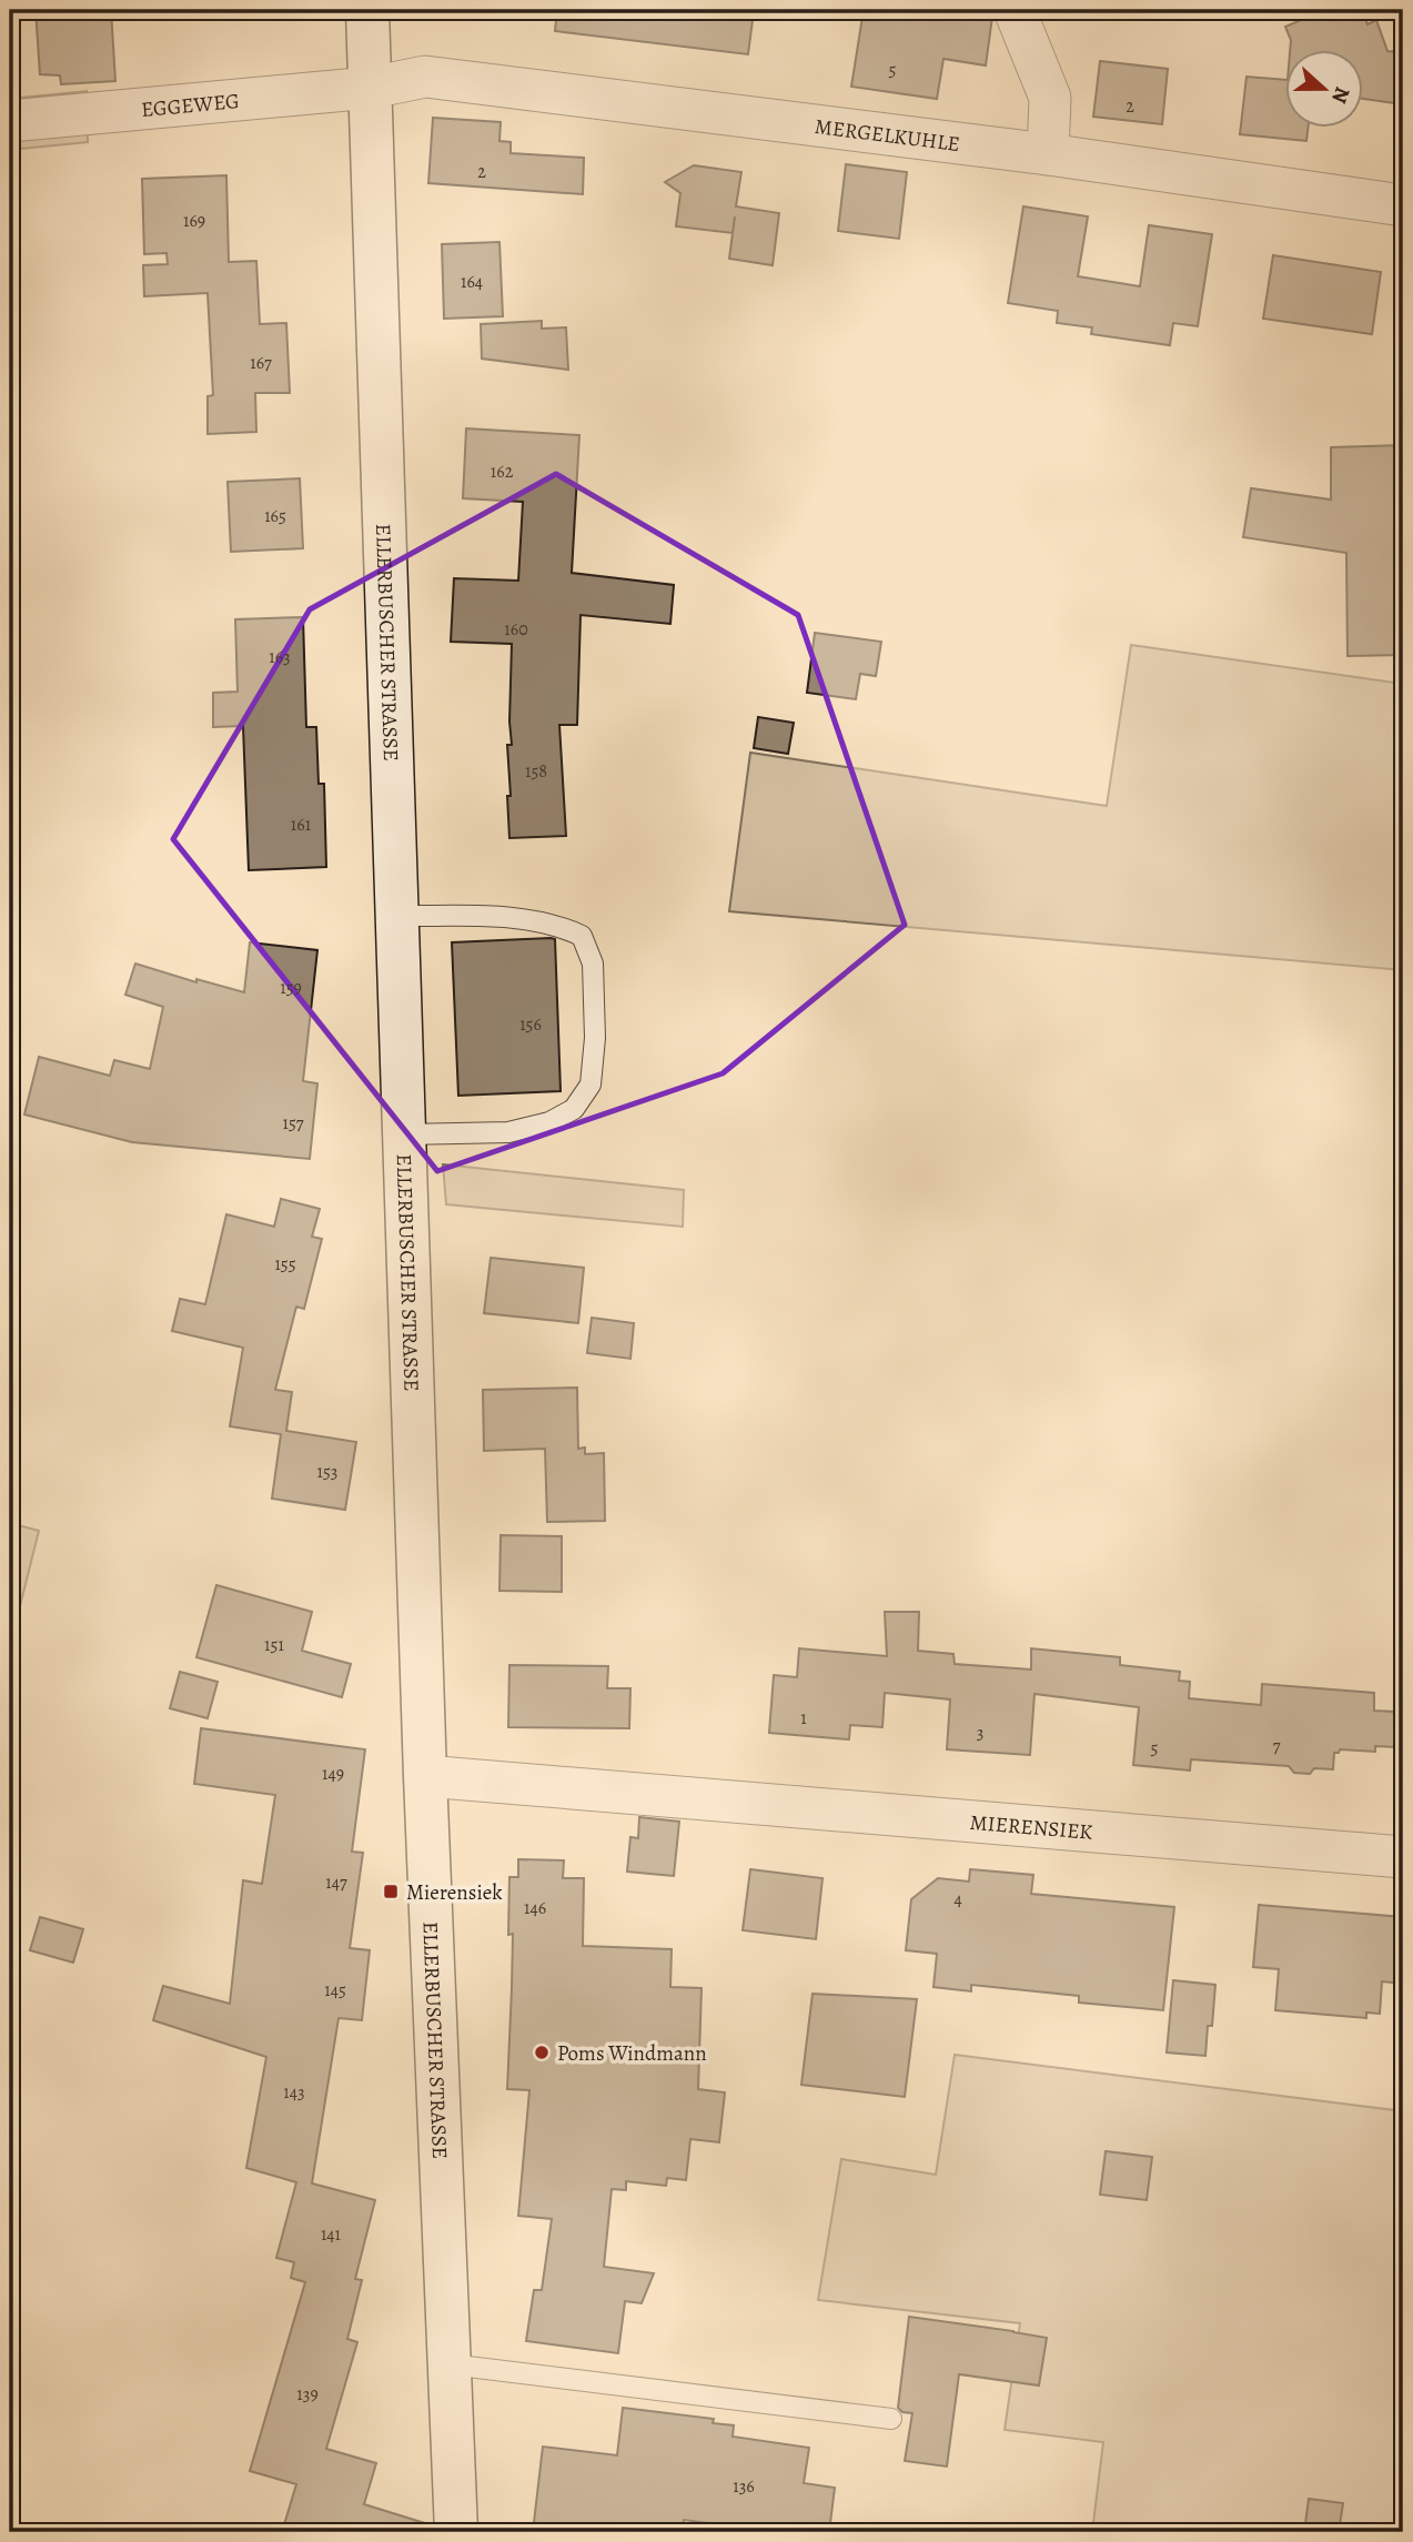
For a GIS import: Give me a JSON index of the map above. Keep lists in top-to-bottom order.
{
  "streets": {
    "main road": ["ELLERBUSCHER STRASSE"],
    "street": ["EGGEWEG", "MERGELKUHLE", "MIERENSIEK"]
  },
  "crossings": [
    ["EGGEWEG", "MERGELKUHLE"],
    ["EGGEWEG", "ELLERBUSCHER STRASSE"],
    ["MERGELKUHLE", "ELLERBUSCHER STRASSE"],
    ["ELLERBUSCHER STRASSE", "MIERENSIEK"]
  ],
  "places": {
    "transit": ["Mierensiek"],
    "other": ["Poms Windmann"]
  },
  "house_numbers": [
    "5",
    "2",
    "2",
    "169",
    "164",
    "167",
    "162",
    "165",
    "160",
    "163",
    "158",
    "161",
    "159",
    "156",
    "157",
    "155",
    "153",
    "151",
    "1",
    "3",
    "7",
    "5",
    "149",
    "147",
    "4",
    "146",
    "145",
    "143",
    "141",
    "139",
    "136"
  ],
  "north": "right"
}
